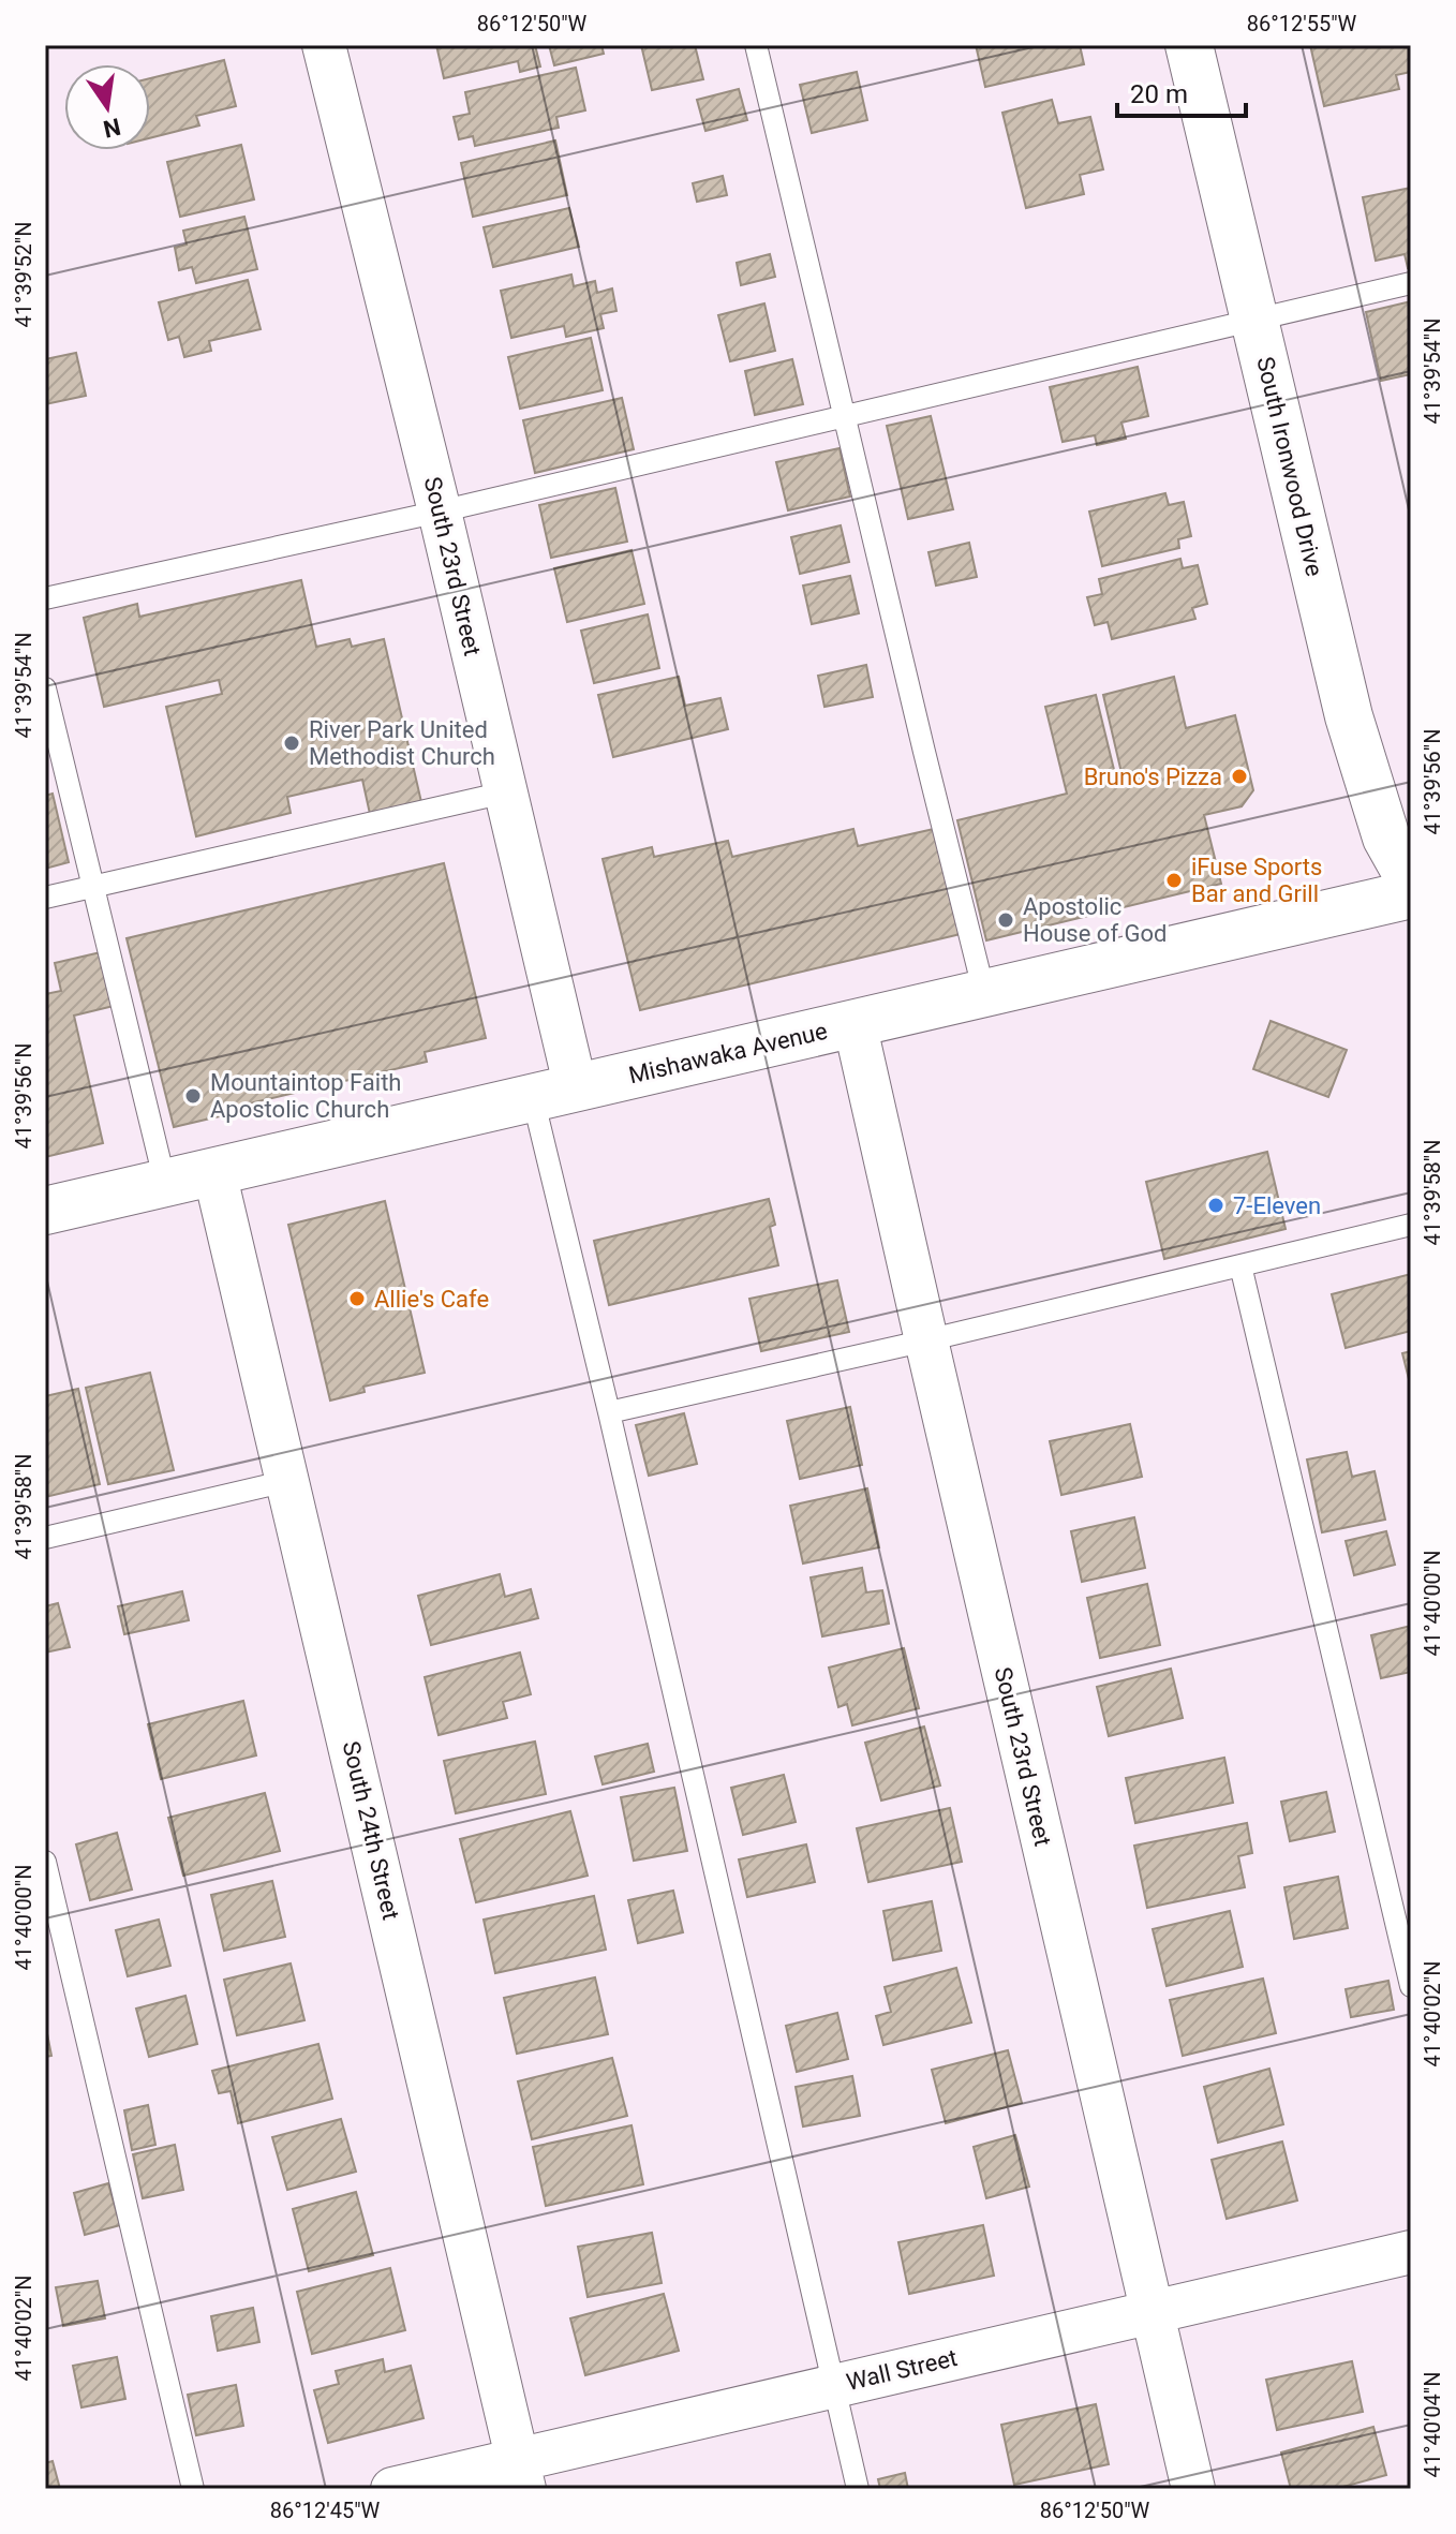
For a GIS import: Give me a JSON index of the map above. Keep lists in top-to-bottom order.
{
  "streets": {
    "main road": ["South Ironwood Drive", "Mishawaka Avenue"],
    "street": ["South 23rd Street", "South 24th Street", "Wall Street"]
  },
  "crossings": [
    ["South 23rd Street", "Mishawaka Avenue"],
    ["South 23rd Street", "Wall Street"],
    ["Mishawaka Avenue", "South 24th Street"],
    ["South 24th Street", "Wall Street"]
  ],
  "places": [
    "River Park United Methodist Church",
    "Bruno's Pizza",
    "iFuse Sports Bar and Grill",
    "Apostolic House of God",
    "Mountaintop Faith Apostolic Church",
    "7-Eleven",
    "Allie's Cafe"
  ],
  "scale_bar": "20 m",
  "north": "bottom",
  "coordinates": [
    "86°12'50\"W",
    "86°12'55\"W",
    "41°39'52\"N",
    "41°39'54\"N",
    "41°39'56\"N",
    "41°39'58\"N",
    "41°40'00\"N",
    "41°40'02\"N",
    "41°40'04\"N",
    "86°12'45\"W"
  ]
}
